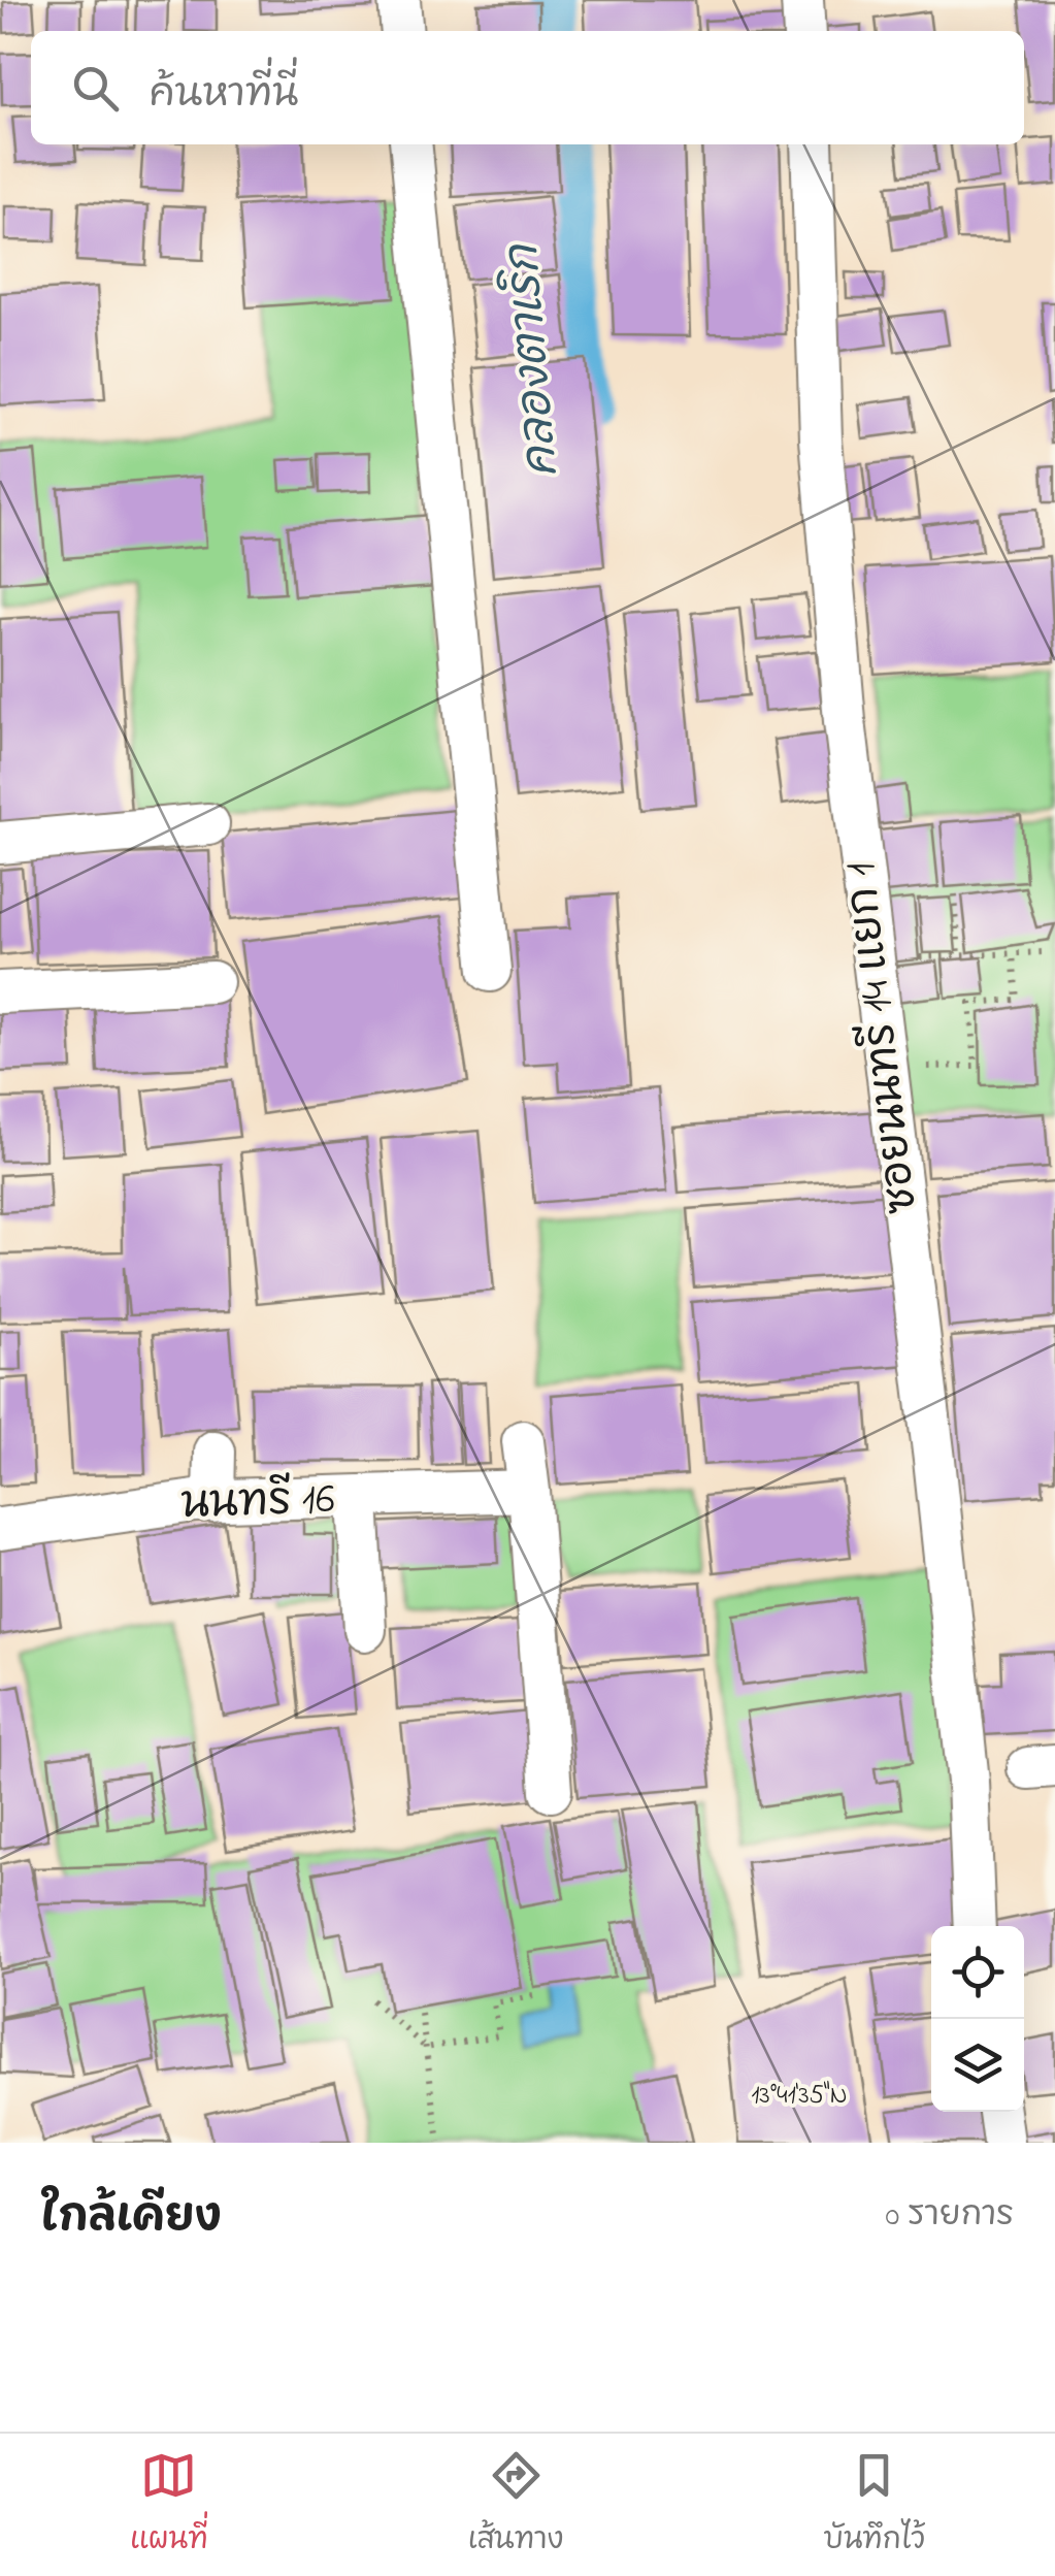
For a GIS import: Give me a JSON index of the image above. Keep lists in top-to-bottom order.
{
  "streets": {
    "street": ["ซอยนนทรี 14 แยก 1", "นนทรี 16"]
  },
  "water": ["คลองตาเริก"],
  "page": {
    "search": "ค้นหาที่นี่",
    "heading": ["ใกล้เคียง", "0 รายการ"],
    "nav": ["แผนที่", "เส้นทาง", "บันทึกไว้"]
  },
  "coordinates": ["13°41'35\"N"]
}
